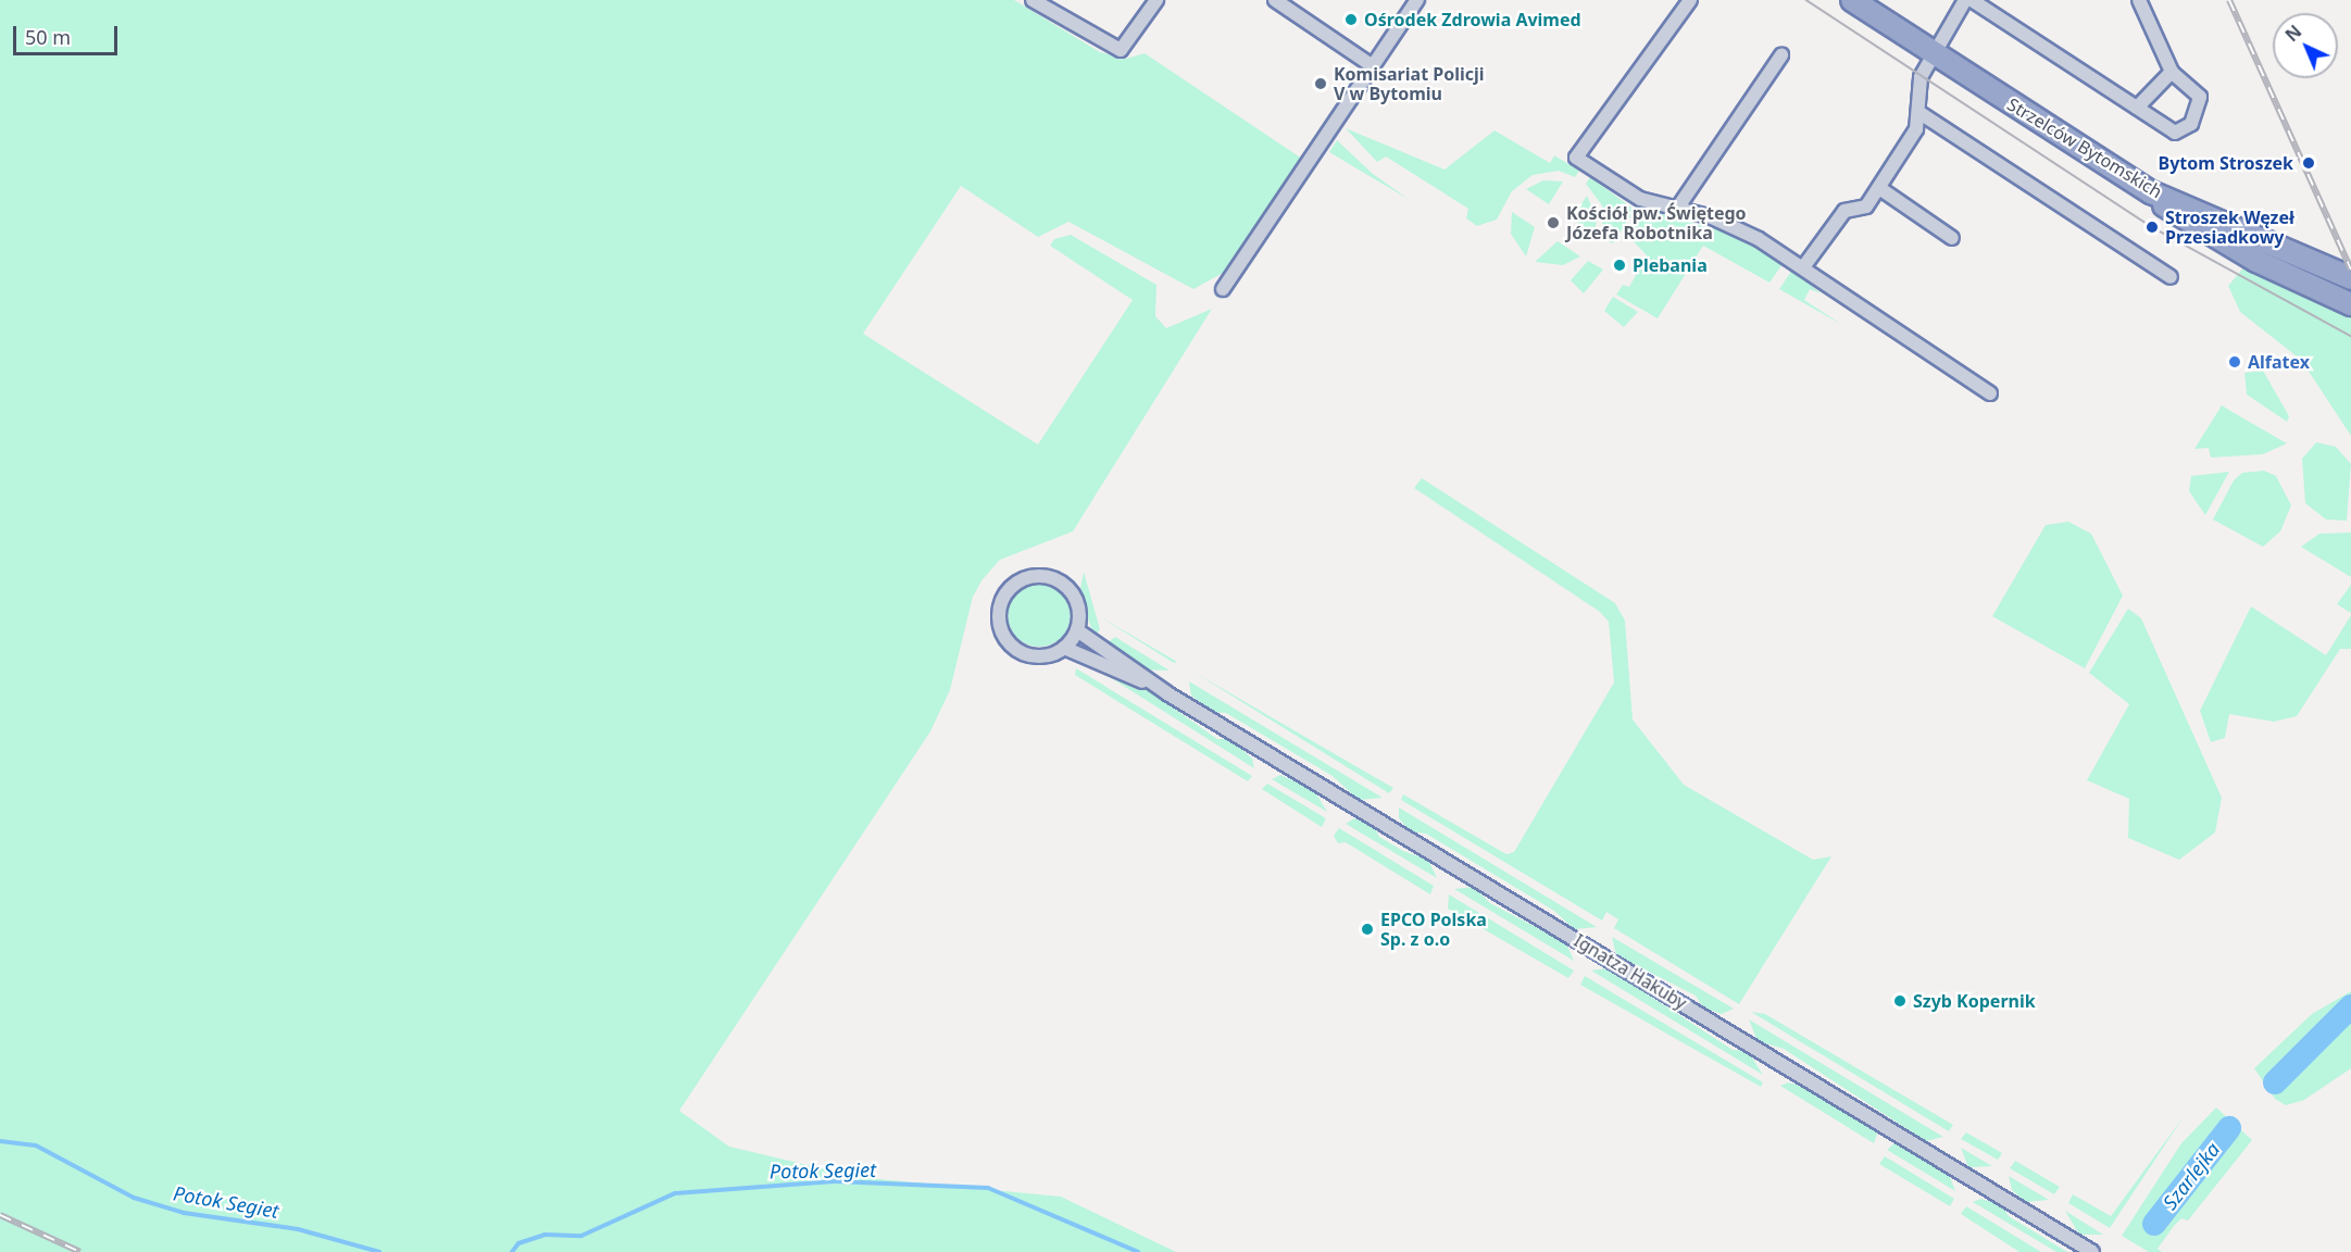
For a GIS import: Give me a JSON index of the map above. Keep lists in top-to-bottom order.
{
  "streets": {
    "highway": ["Strzelców Bytomskich"],
    "street": ["Ignatza Hakuby"]
  },
  "water": ["Potok Segiet", "Szarlejka"],
  "places": [
    "Ośrodek Zdrowia Avimed",
    "Komisariat Policji V w Bytomiu",
    "Bytom Stroszek",
    "Kościół pw. Świętego Józefa Robotnika",
    "Stroszek Węzeł Przesiadkowy",
    "Plebania",
    "Alfatex",
    "EPCO Polska Sp. z o.o",
    "Szyb Kopernik"
  ],
  "scale_bar": "50 m",
  "north": "top left"
}
